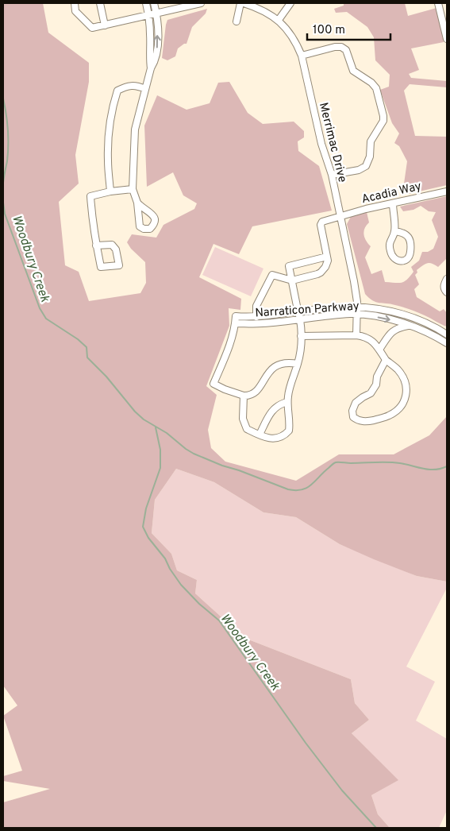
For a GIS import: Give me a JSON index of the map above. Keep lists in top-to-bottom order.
{
  "streets": {
    "street": ["Merrimac Drive", "Acadia Way", "Narraticon Parkway"]
  },
  "crossings": [
    ["Merrimac Drive", "Acadia Way"],
    ["Merrimac Drive", "Narraticon Parkway"]
  ],
  "water": ["Woodbury Creek"],
  "scale_bar": "100 m"
}
